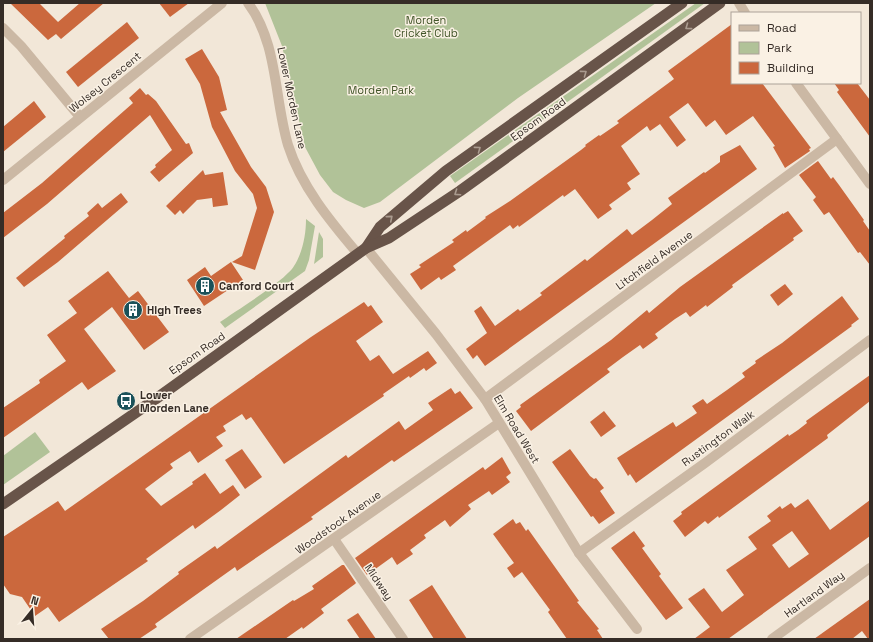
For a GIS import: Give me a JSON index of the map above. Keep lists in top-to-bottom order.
{
  "streets": {
    "highway": ["Epsom Road"],
    "street": [
      "Wolsey Crescent",
      "Lower Morden Lane",
      "Litchfield Avenue",
      "Elm Road West",
      "Rustington Walk",
      "Woodstock Avenue",
      "Midway",
      "Hartland Way"
    ]
  },
  "crossings": [
    ["Lower Morden Lane", "Epsom Road"],
    ["Lower Morden Lane", "Elm Road West"],
    ["Epsom Road", "Elm Road West"],
    ["Litchfield Avenue", "Elm Road West"],
    ["Elm Road West", "Rustington Walk"],
    ["Elm Road West", "Woodstock Avenue"],
    ["Woodstock Avenue", "Midway"]
  ],
  "parks": ["Morden Cricket Club", "Morden Park"],
  "places": {
    "building": ["Canford Court", "High Trees"],
    "bus stop": ["Lower Morden Lane"]
  },
  "legend": ["Road", "Park", "Building"],
  "north": "top"
}
